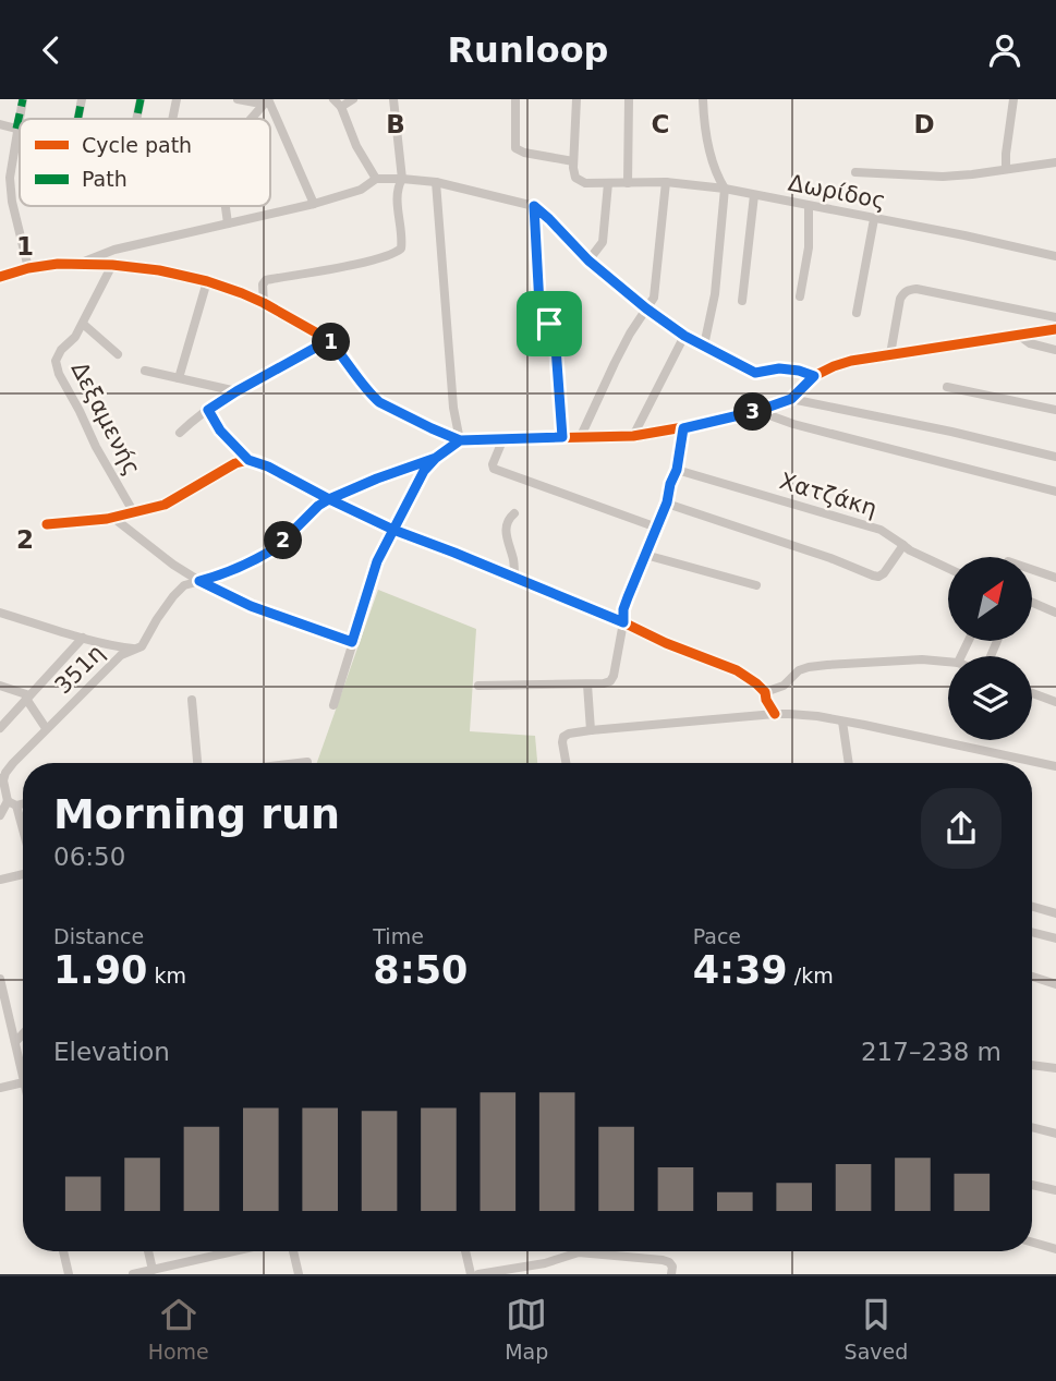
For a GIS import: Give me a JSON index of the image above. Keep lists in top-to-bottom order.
{
  "streets": {
    "street": [
      "Δωρίδος",
      "Δεξαμενής",
      "Χατζάκη",
      "351η"
    ]
  },
  "legend": ["Cycle path", "Path"],
  "north": "top right",
  "page": {
    "header": "Runloop",
    "pins": ["1", "3", "2"],
    "heading": ["Morning run", "06:50"],
    "stats": [
      ["Distance", "1.90 km"],
      ["Time", "8:50"],
      ["Pace", "4:39 /km"]
    ],
    "chart": ["Elevation", "217–238 m"],
    "tabs": ["Home", "Map", "Saved"]
  },
  "grid": {
    "columns": ["B", "C", "D"],
    "rows": ["1", "2"]
  }
}
